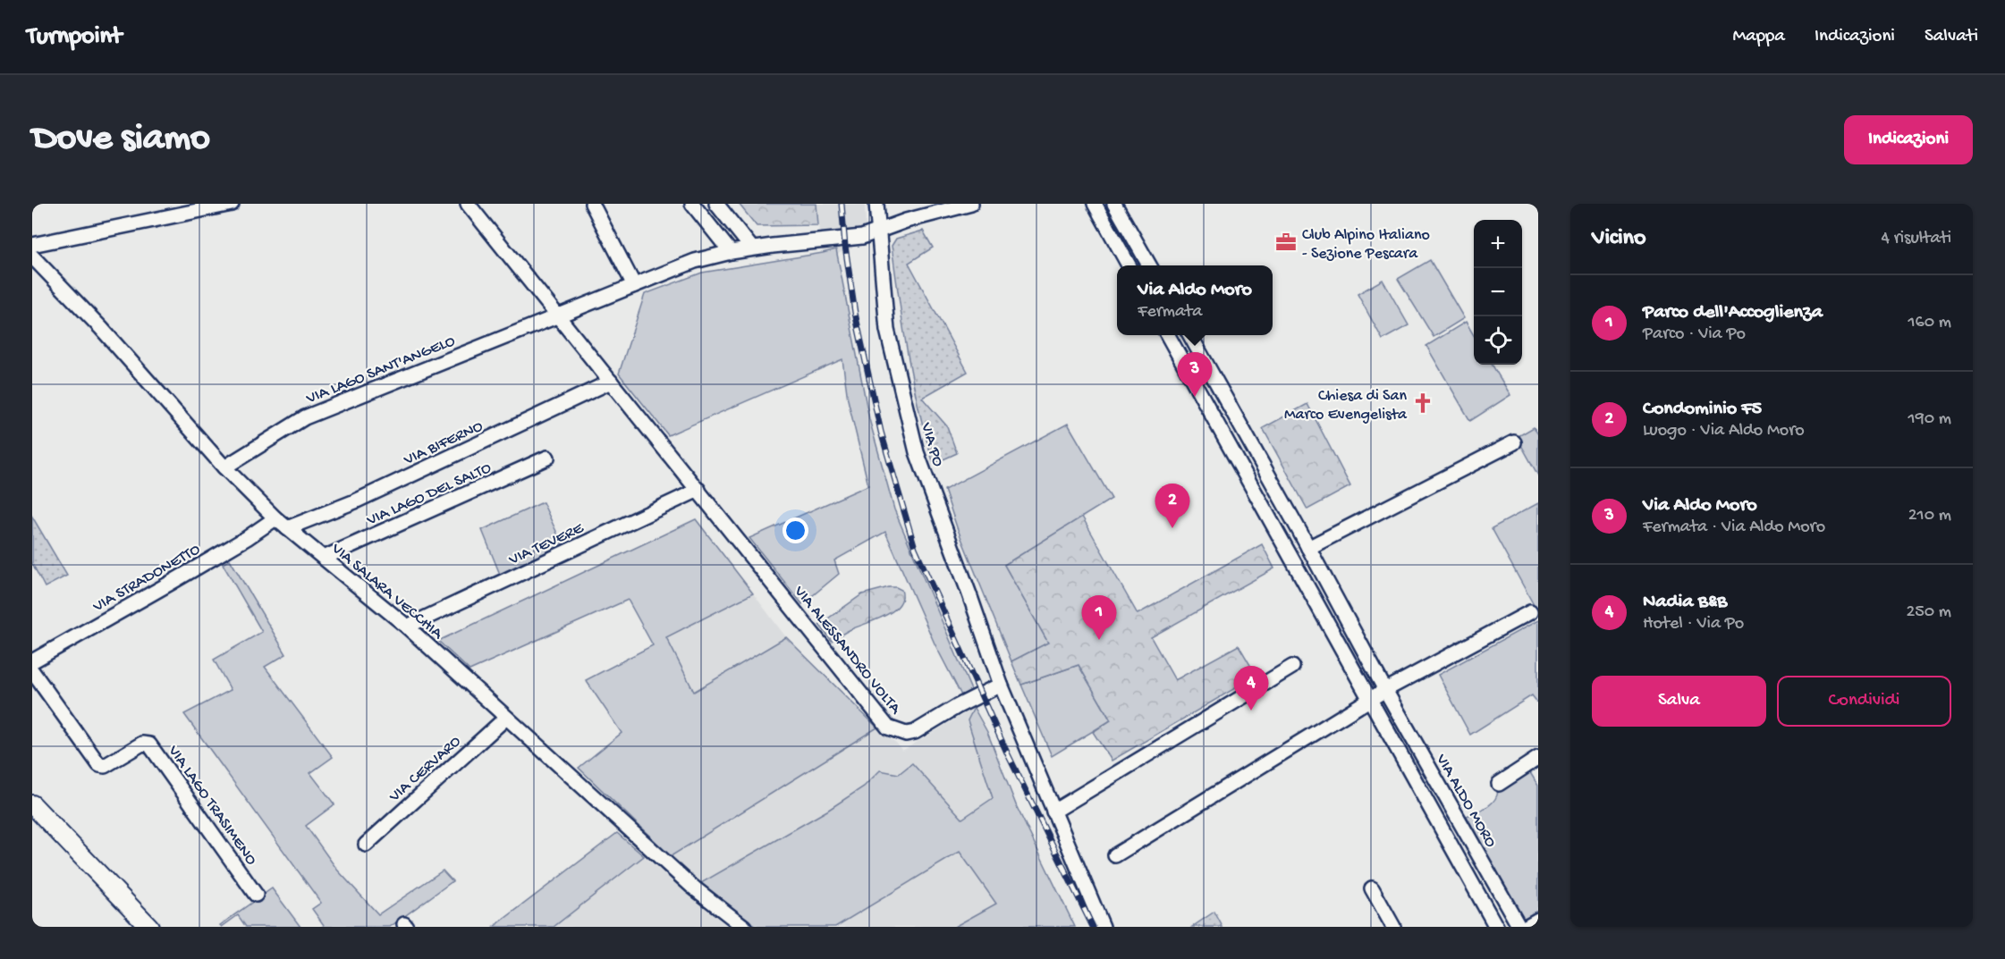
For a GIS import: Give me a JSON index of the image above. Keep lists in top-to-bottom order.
{
  "streets": {
    "street": [
      "VIA LAGO SANT'ANGELO",
      "VIA BIFERNO",
      "VIA PO",
      "VIA LAGO DEL SALTO",
      "VIA TEVERE",
      "VIA STRADONETTO",
      "VIA SALARA VECCHIA",
      "VIA ALESSANDRO VOLTA",
      "VIA CERVARO",
      "VIA ALDO MORO",
      "VIA LAGO TRASIMENO"
    ]
  },
  "crossings": [
    ["VIA LAGO SANT'ANGELO", "VIA SALARA VECCHIA"],
    ["VIA LAGO SANT'ANGELO", "VIA ALESSANDRO VOLTA"],
    ["VIA BIFERNO", "VIA SALARA VECCHIA"],
    ["VIA BIFERNO", "VIA ALESSANDRO VOLTA"],
    ["VIA PO", "VIA ALESSANDRO VOLTA"],
    ["VIA LAGO DEL SALTO", "VIA SALARA VECCHIA"],
    ["VIA TEVERE", "VIA SALARA VECCHIA"],
    ["VIA TEVERE", "VIA ALESSANDRO VOLTA"],
    ["VIA STRADONETTO", "VIA SALARA VECCHIA"],
    ["VIA SALARA VECCHIA", "VIA CERVARO"]
  ],
  "places": {
    "office": ["Club Alpino Italiano - Sezione Pescara"],
    "church": ["Chiesa di San Marco Evengelista"]
  },
  "page": {
    "header": "Turnpoint",
    "nav": ["Mappa", "Indicazioni", "Salvati"],
    "buttons": [
      "Indicazioni",
      ["Salva", "Condividi"]
    ],
    "title": "Dove siamo",
    "heading": ["Vicino", "4 risultati"],
    "map_buttons": ["+", "−"],
    "popup": ["Via Aldo Moro", "Fermata"],
    "list": [
      {
        "mark": "1",
        "name": "Parco dell'Accoglienza",
        "note": "Parco · Via Po",
        "value": "160 m"
      },
      {
        "mark": "2",
        "name": "Condominio F5",
        "note": "Luogo · Via Aldo Moro",
        "value": "190 m"
      },
      {
        "mark": "3",
        "name": "Via Aldo Moro",
        "note": "Fermata · Via Aldo Moro",
        "value": "210 m"
      },
      {
        "mark": "4",
        "name": "Nadia B&B",
        "note": "Hotel · Via Po",
        "value": "250 m"
      }
    ],
    "pins": [
      "3",
      "2",
      "1",
      "4"
    ]
  }
}
